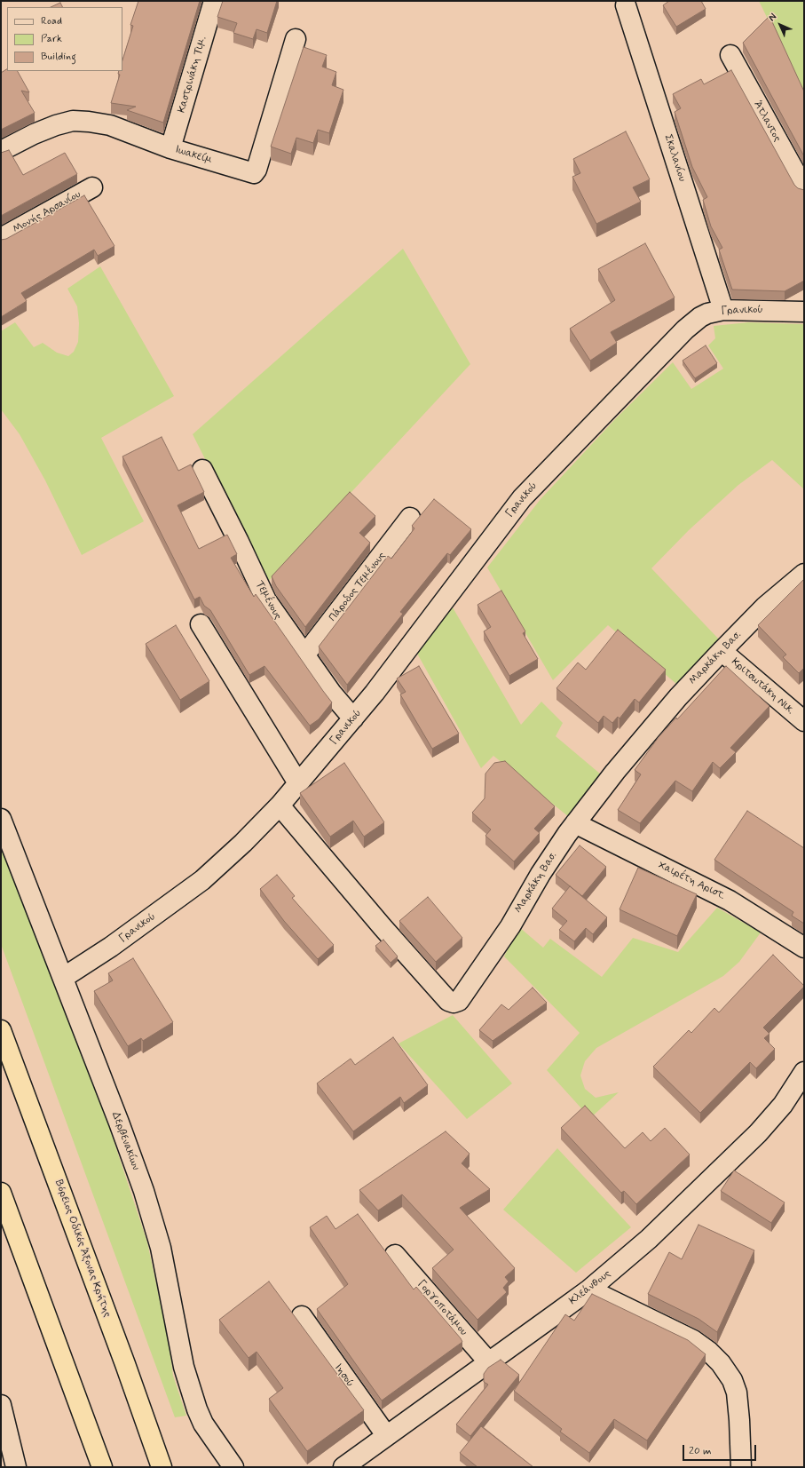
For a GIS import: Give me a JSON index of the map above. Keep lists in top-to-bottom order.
{
  "streets": {
    "highway": ["Βόρειος Οδικός Άξονας Κρήτης"],
    "street": [
      "Καστρινάκη Τιμ.",
      "Άτλαντος",
      "Ιωακείμ",
      "Σκαλανίου",
      "Μονής Αρσανίου",
      "Γρανικού",
      "Πάροδος Τεμένους",
      "Τεμένους",
      "Μαρκάκη Βασ.",
      "Κριτσωτάκη Νικ.",
      "Χαιρέτη Αριστ.",
      "Δερβενακίων",
      "Κλεάνθους",
      "Γοργοποτάμου",
      "Ιησού"
    ]
  },
  "crossings": [
    ["Καστρινάκη Τιμ.", "Ιωακείμ"],
    ["Σκαλανίου", "Γρανικού"],
    ["Γρανικού", "Τεμένους"],
    ["Γρανικού", "Μαρκάκη Βασ."],
    ["Γρανικού", "Δερβενακίων"],
    ["Πάροδος Τεμένους", "Τεμένους"],
    ["Μαρκάκη Βασ.", "Κριτσωτάκη Νικ."],
    ["Μαρκάκη Βασ.", "Χαιρέτη Αριστ."],
    ["Κλεάνθους", "Γοργοποτάμου"],
    ["Κλεάνθους", "Ιησού"]
  ],
  "legend": ["Road", "Park", "Building"],
  "scale_bar": "20 m",
  "north": "top left"
}
